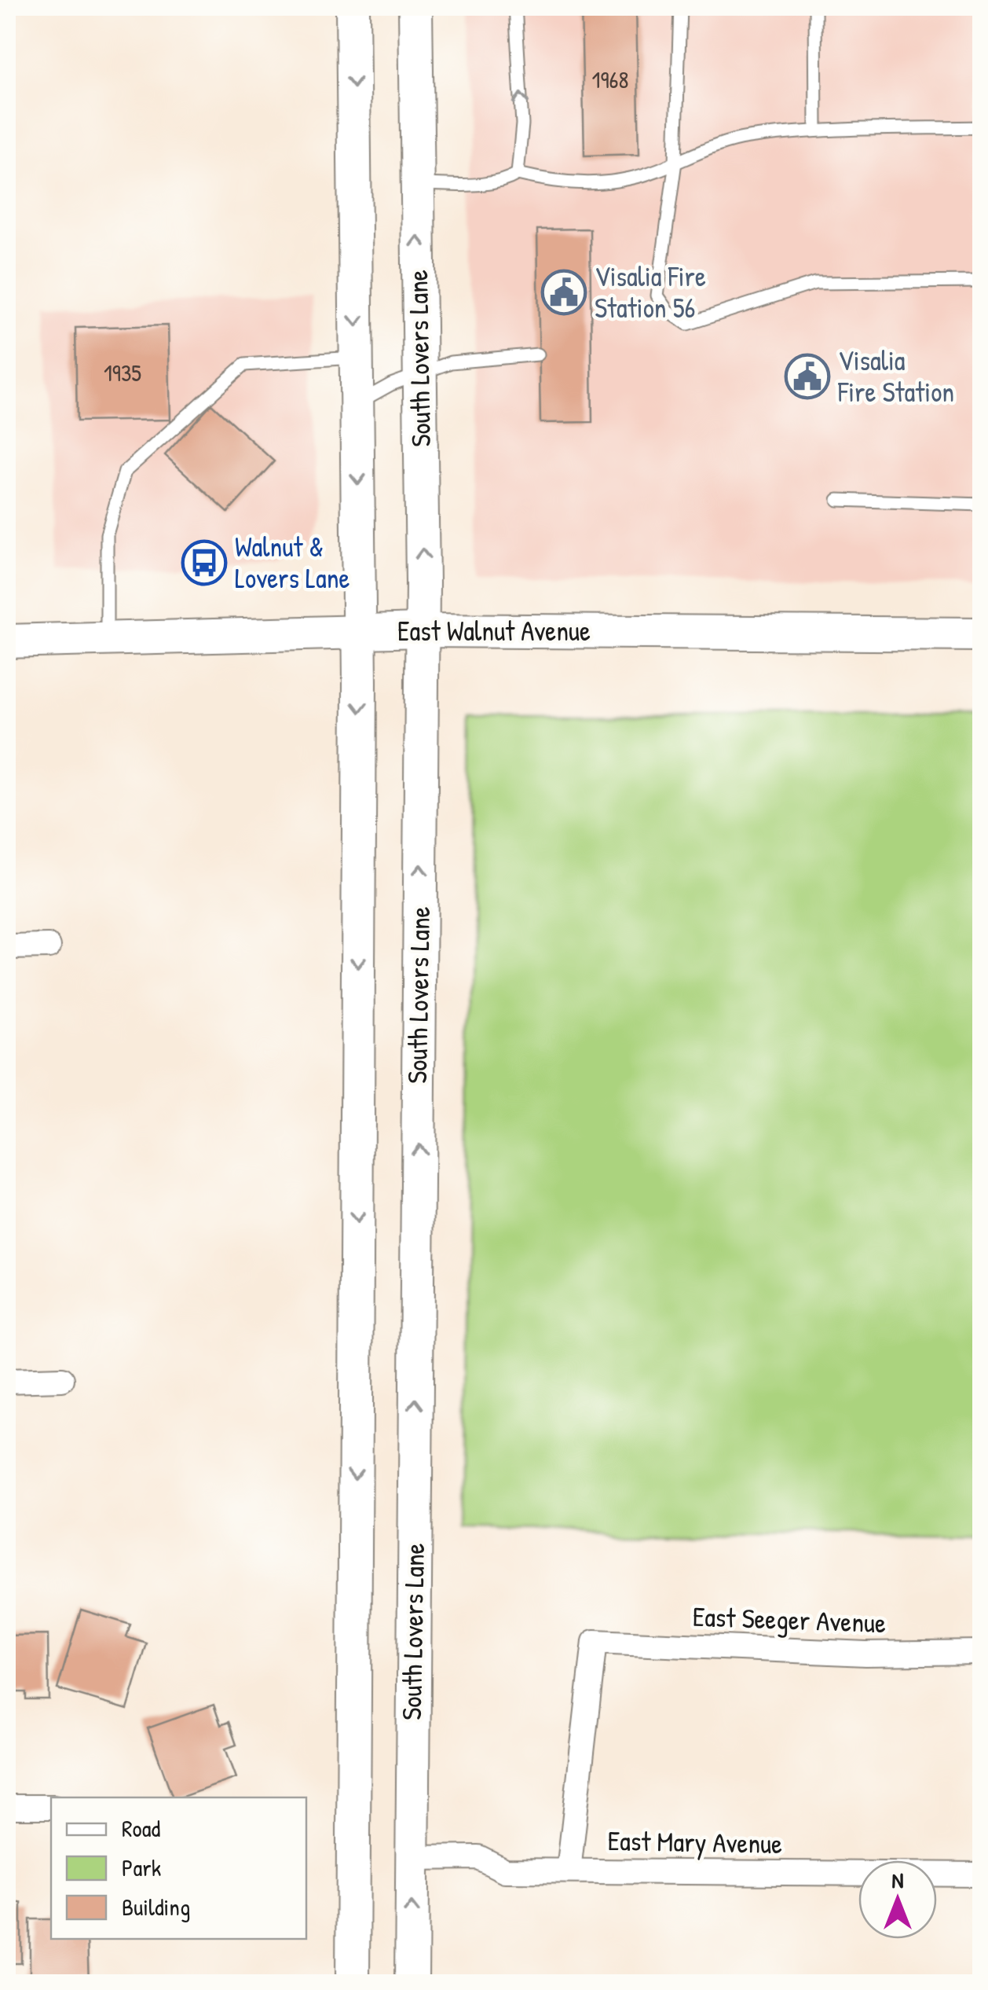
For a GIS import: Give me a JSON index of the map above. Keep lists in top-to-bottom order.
{
  "streets": {
    "main road": ["South Lovers Lane", "East Walnut Avenue"],
    "street": ["East Seeger Avenue", "East Mary Avenue"]
  },
  "crossings": [
    ["South Lovers Lane", "East Walnut Avenue"],
    ["South Lovers Lane", "East Mary Avenue"],
    ["East Seeger Avenue", "East Mary Avenue"]
  ],
  "places": {
    "public building": ["Visalia Fire Station 56", "Visalia Fire Station"],
    "bus stop": ["Walnut & Lovers Lane"]
  },
  "house_numbers": ["1968", "1935"],
  "legend": ["Road", "Park", "Building"],
  "north": "top"
}
